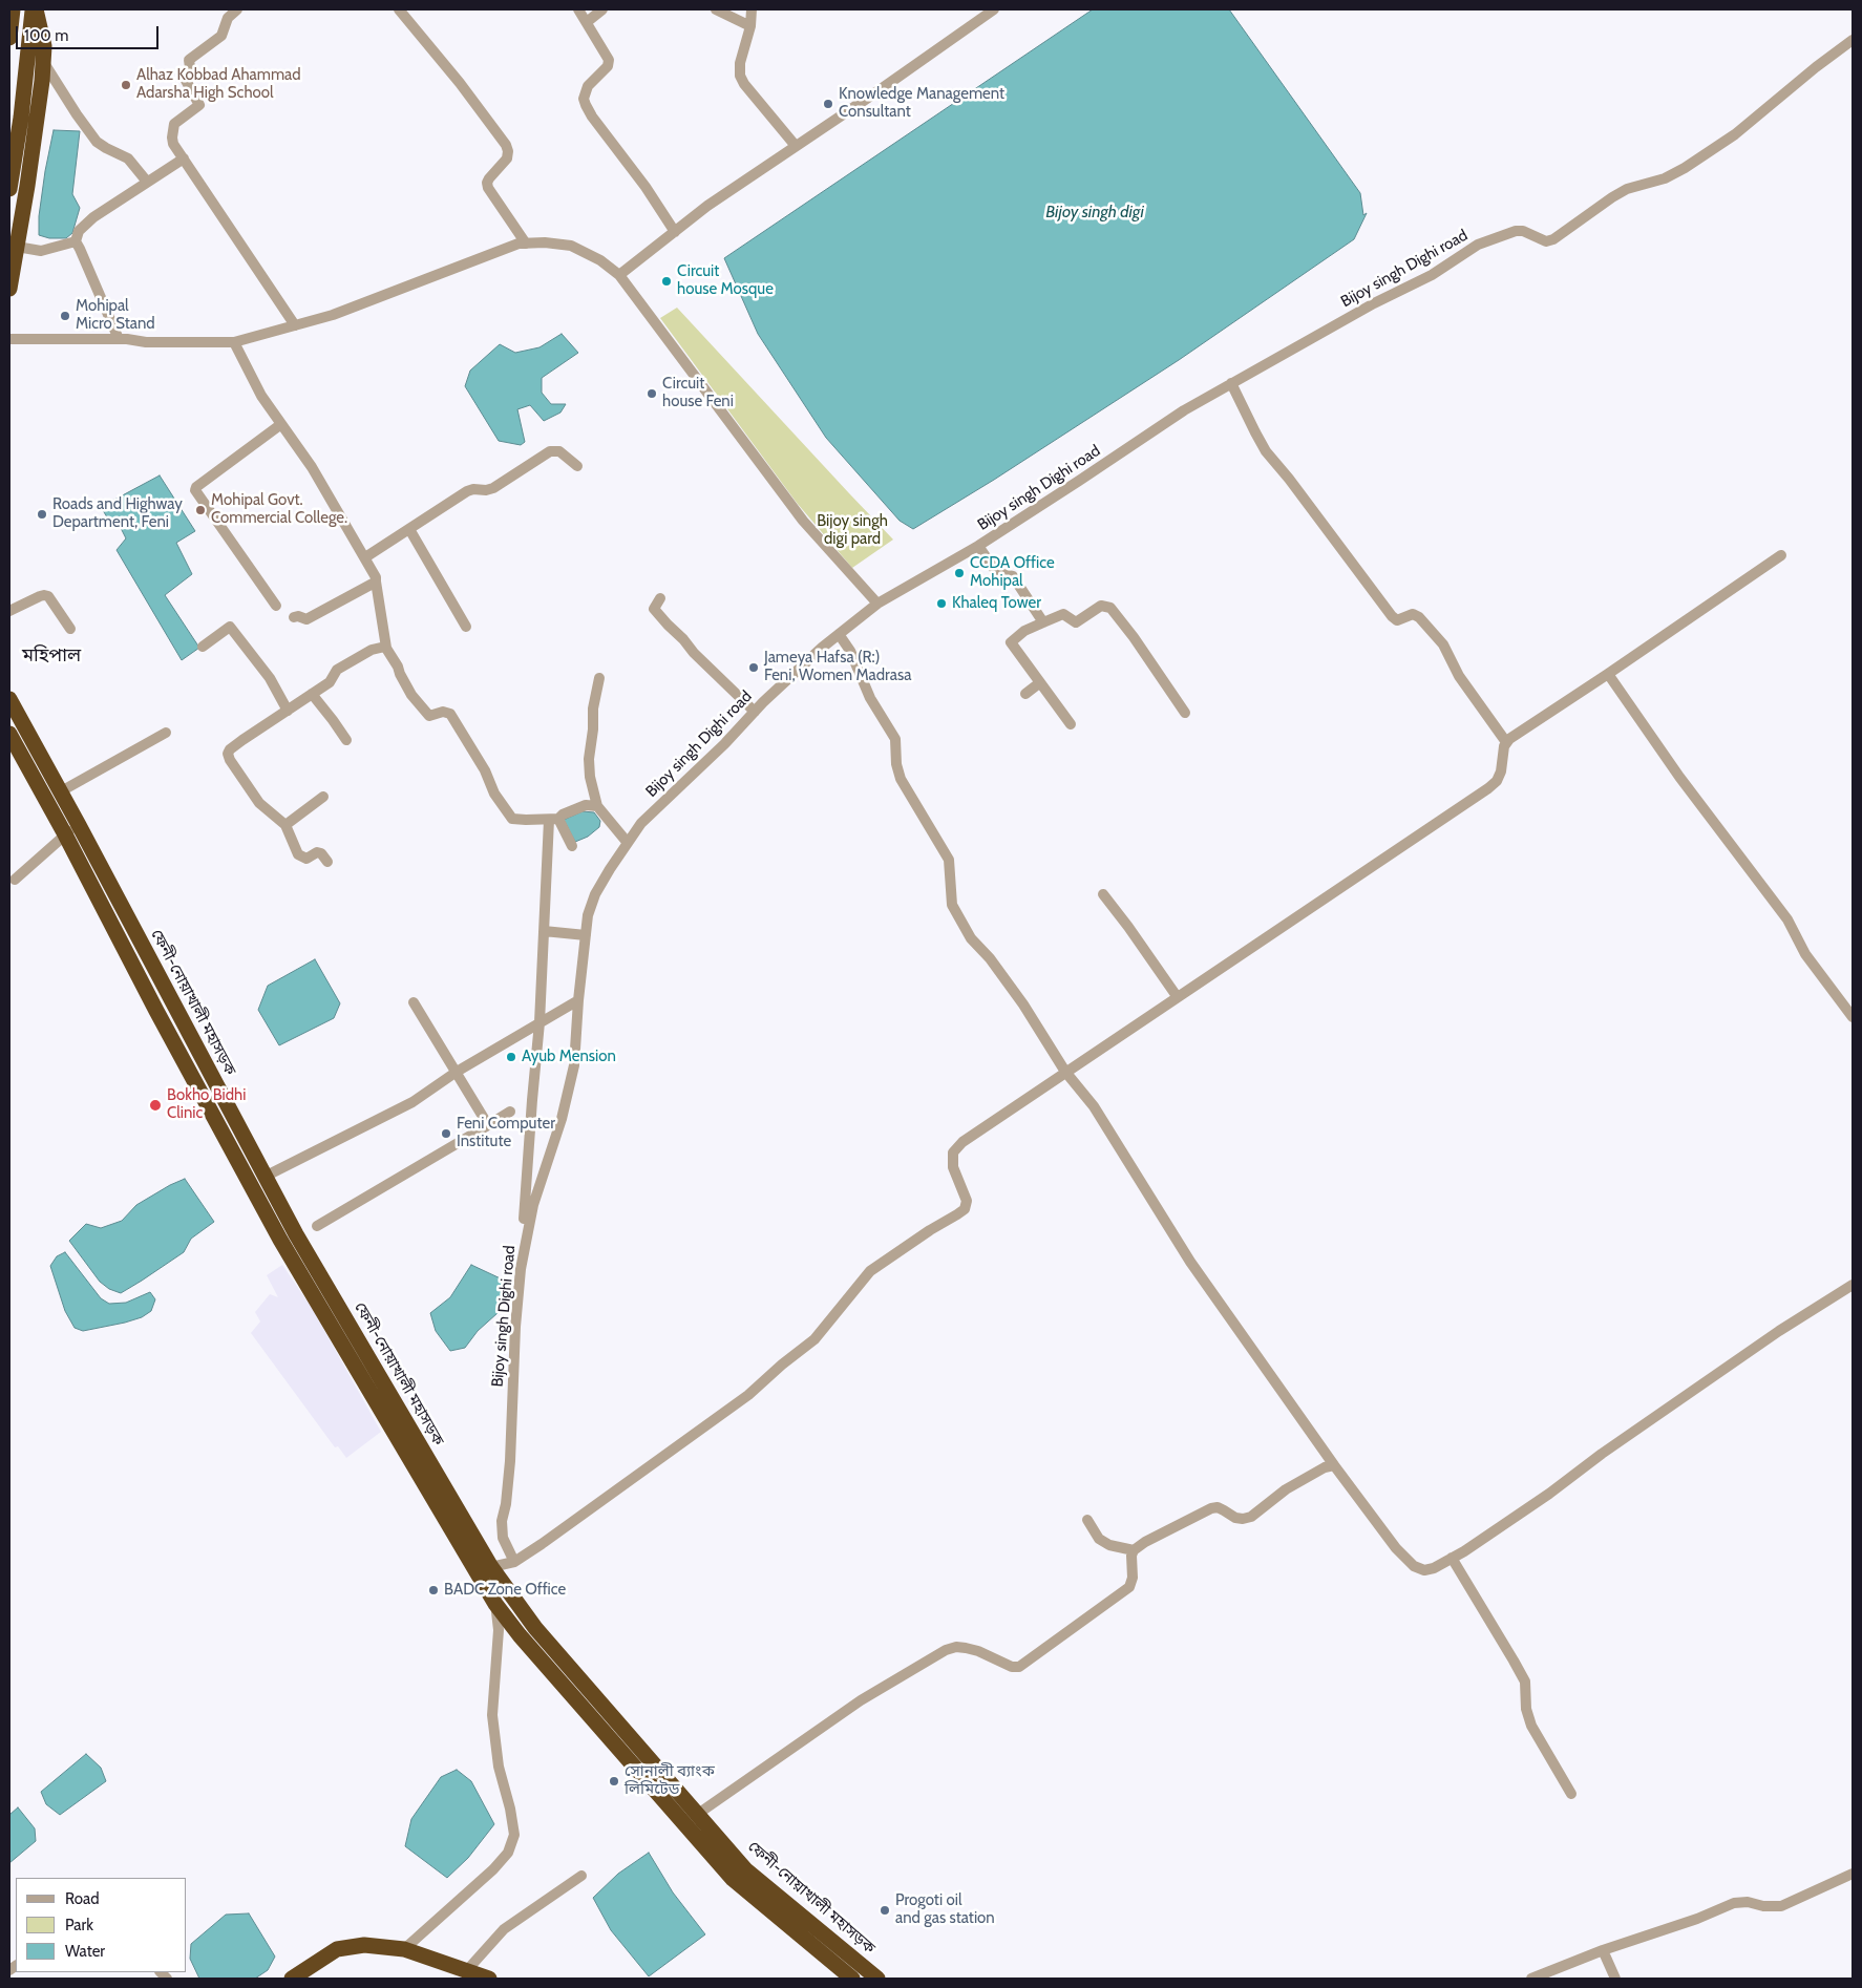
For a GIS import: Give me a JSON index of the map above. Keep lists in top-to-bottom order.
{
  "streets": {
    "highway": ["ফেনী-নোয়াখালী মহাসড়ক"],
    "street": ["Bijoy singh Dighi road"]
  },
  "districts": ["মহিপাল"],
  "water": ["Bijoy singh digi"],
  "parks": ["Bijoy singh digi pard"],
  "places": [
    "Alhaz Kobbad Ahammad Adarsha High School",
    "Knowledge Management Consultant",
    "Circuit house Mosque",
    "Mohipal Micro Stand",
    "Circuit house Feni",
    "Mohipal Govt. Commercial College.",
    "Roads and Highway Department, Feni",
    "CCDA Office Mohipal",
    "Khaleq Tower",
    "Jameya Hafsa (R:) Feni, Women Madrasa",
    "Ayub Mension",
    "Bokho Bidhi Clinic",
    "Feni Computer Institute",
    "BADC Zone Office",
    "সোনালী ব্যাংক লিমিটেড",
    "Progoti oil and gas station"
  ],
  "legend": ["Road", "Park", "Water"],
  "scale_bar": "100 m"
}
